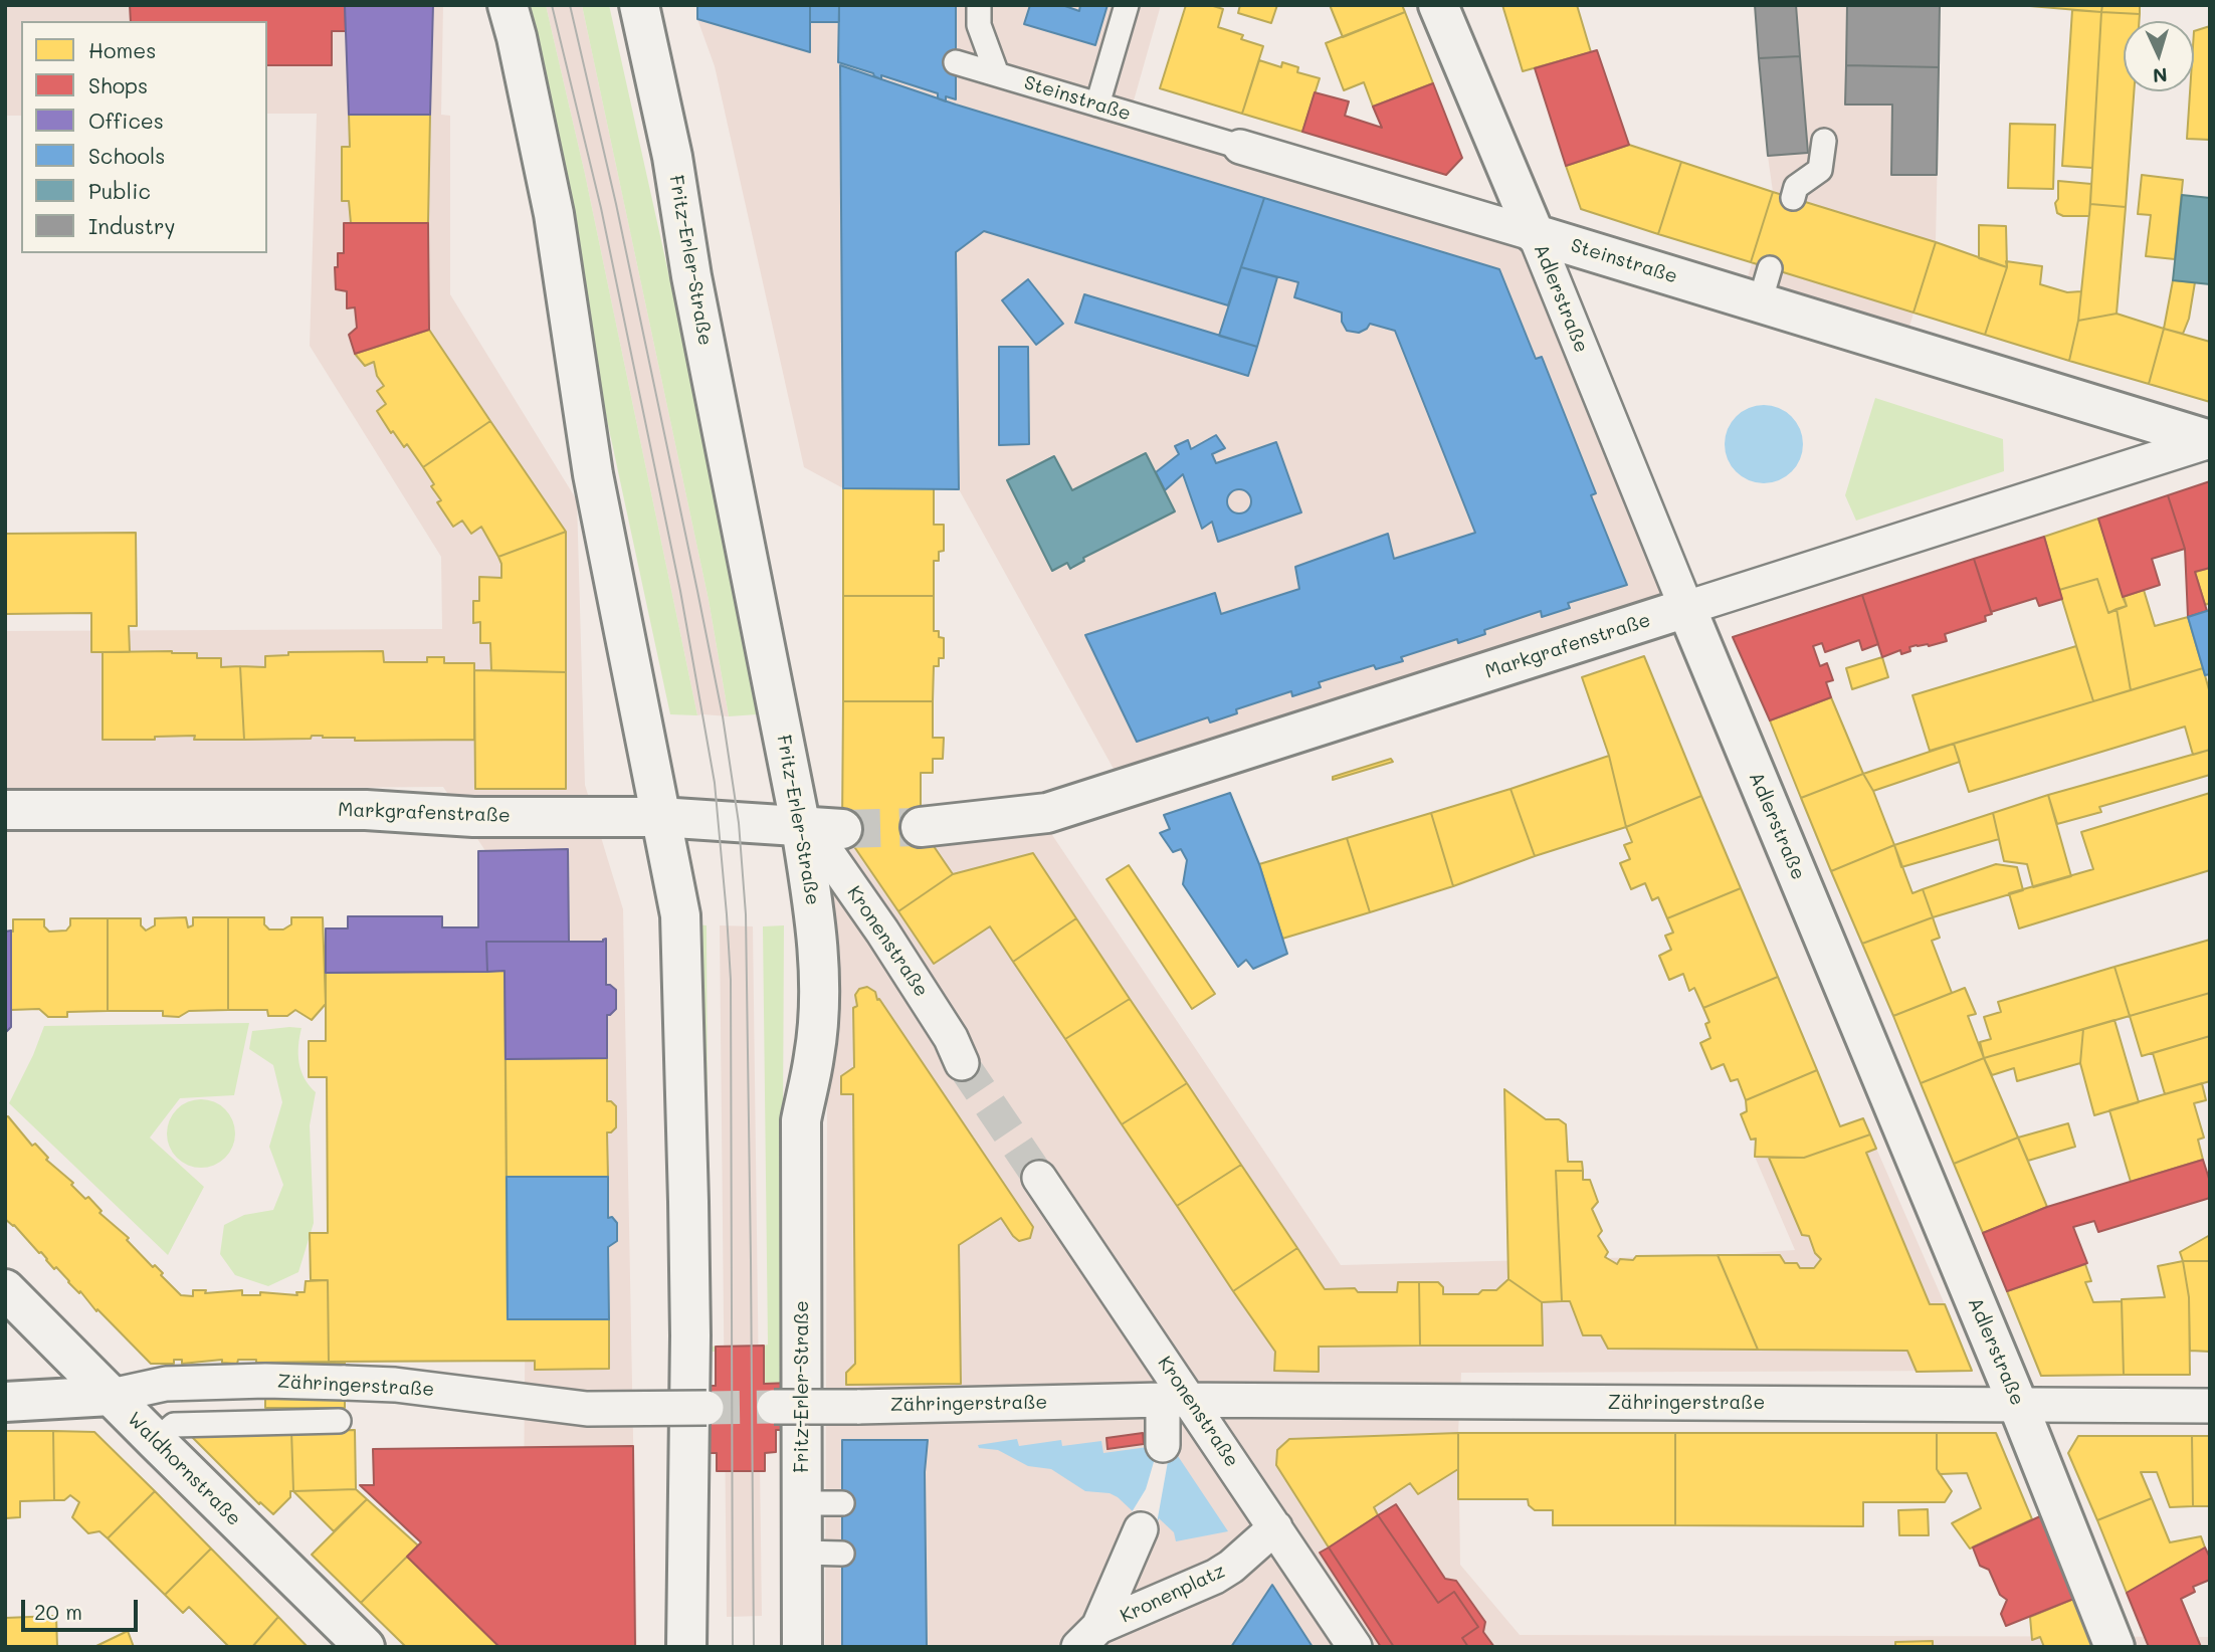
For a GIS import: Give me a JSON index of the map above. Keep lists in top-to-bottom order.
{
  "streets": {
    "street": [
      "Steinstraße",
      "Fritz-Erler-Straße",
      "Adlerstraße",
      "Markgrafenstraße",
      "Kronenstraße",
      "Zähringerstraße",
      "Waldhornstraße",
      "Kronenplatz"
    ]
  },
  "crossings": [
    ["Steinstraße", "Adlerstraße"],
    ["Steinstraße", "Markgrafenstraße"],
    ["Fritz-Erler-Straße", "Markgrafenstraße"],
    ["Fritz-Erler-Straße", "Kronenstraße"],
    ["Adlerstraße", "Markgrafenstraße"],
    ["Adlerstraße", "Zähringerstraße"],
    ["Markgrafenstraße", "Kronenstraße"],
    ["Kronenstraße", "Zähringerstraße"],
    ["Kronenstraße", "Kronenplatz"],
    ["Zähringerstraße", "Waldhornstraße"]
  ],
  "legend": [
    "Homes",
    "Shops",
    "Offices",
    "Schools",
    "Public",
    "Industry"
  ],
  "scale_bar": "20 m",
  "north": "bottom"
}
